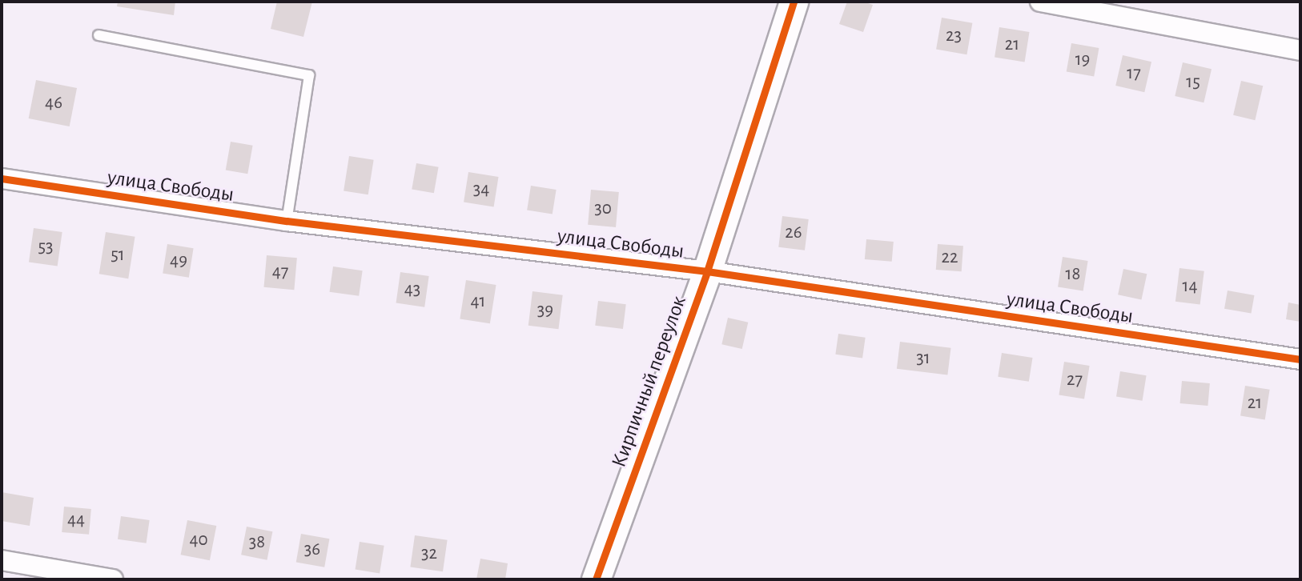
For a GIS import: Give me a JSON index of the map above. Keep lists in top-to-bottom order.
{
  "streets": {
    "street": ["улица Свободы", "Кирпичный переулок"]
  },
  "crossings": [
    ["улица Свободы", "Кирпичный переулок"]
  ],
  "house_numbers": [
    "23",
    "21",
    "19",
    "17",
    "15",
    "46",
    "34",
    "30",
    "26",
    "53",
    "51",
    "22",
    "49",
    "47",
    "18",
    "14",
    "43",
    "41",
    "39",
    "31",
    "27",
    "21",
    "44",
    "40",
    "38",
    "36",
    "32"
  ]
}
